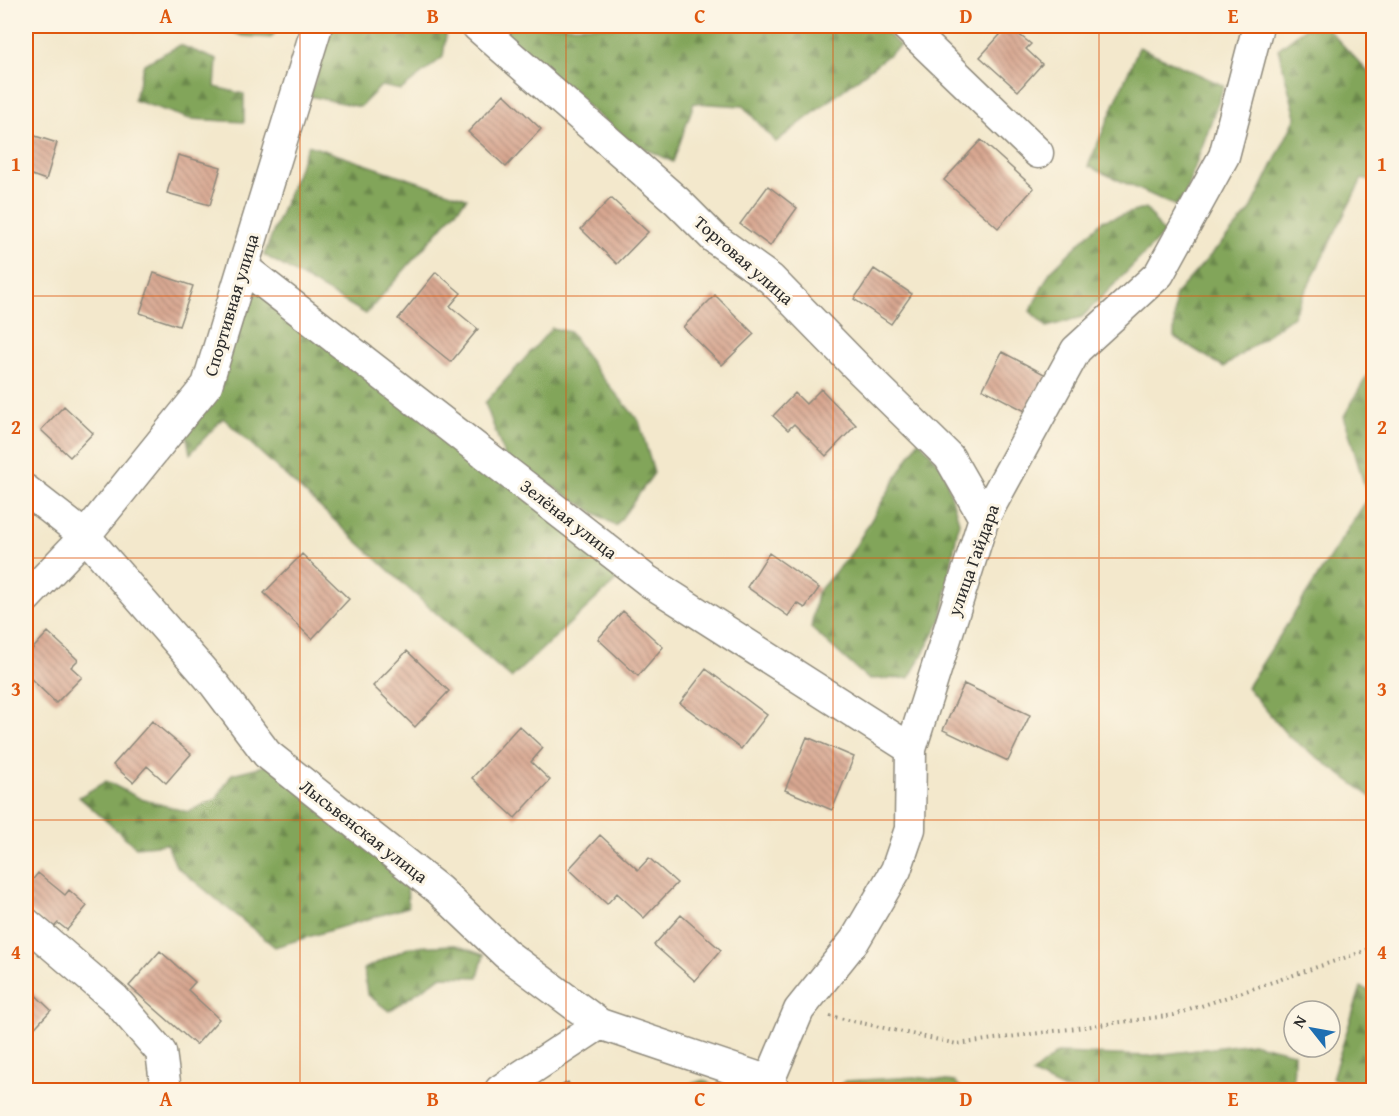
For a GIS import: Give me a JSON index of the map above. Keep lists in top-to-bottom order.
{
  "streets": {
    "street": [
      "Торговая улица",
      "Спортивная улица",
      "Зелёная улица",
      "улица Гайдара",
      "Лысьвенская улица"
    ]
  },
  "crossings": [
    ["Торговая улица", "улица Гайдара"],
    ["Спортивная улица", "Зелёная улица"],
    ["Спортивная улица", "Лысьвенская улица"],
    ["Зелёная улица", "улица Гайдара"],
    ["улица Гайдара", "Лысьвенская улица"]
  ],
  "north": "top left",
  "grid": {
    "columns": [
      "A",
      "B",
      "C",
      "D",
      "E"
    ],
    "rows": [
      "1",
      "2",
      "3",
      "4"
    ]
  }
}
